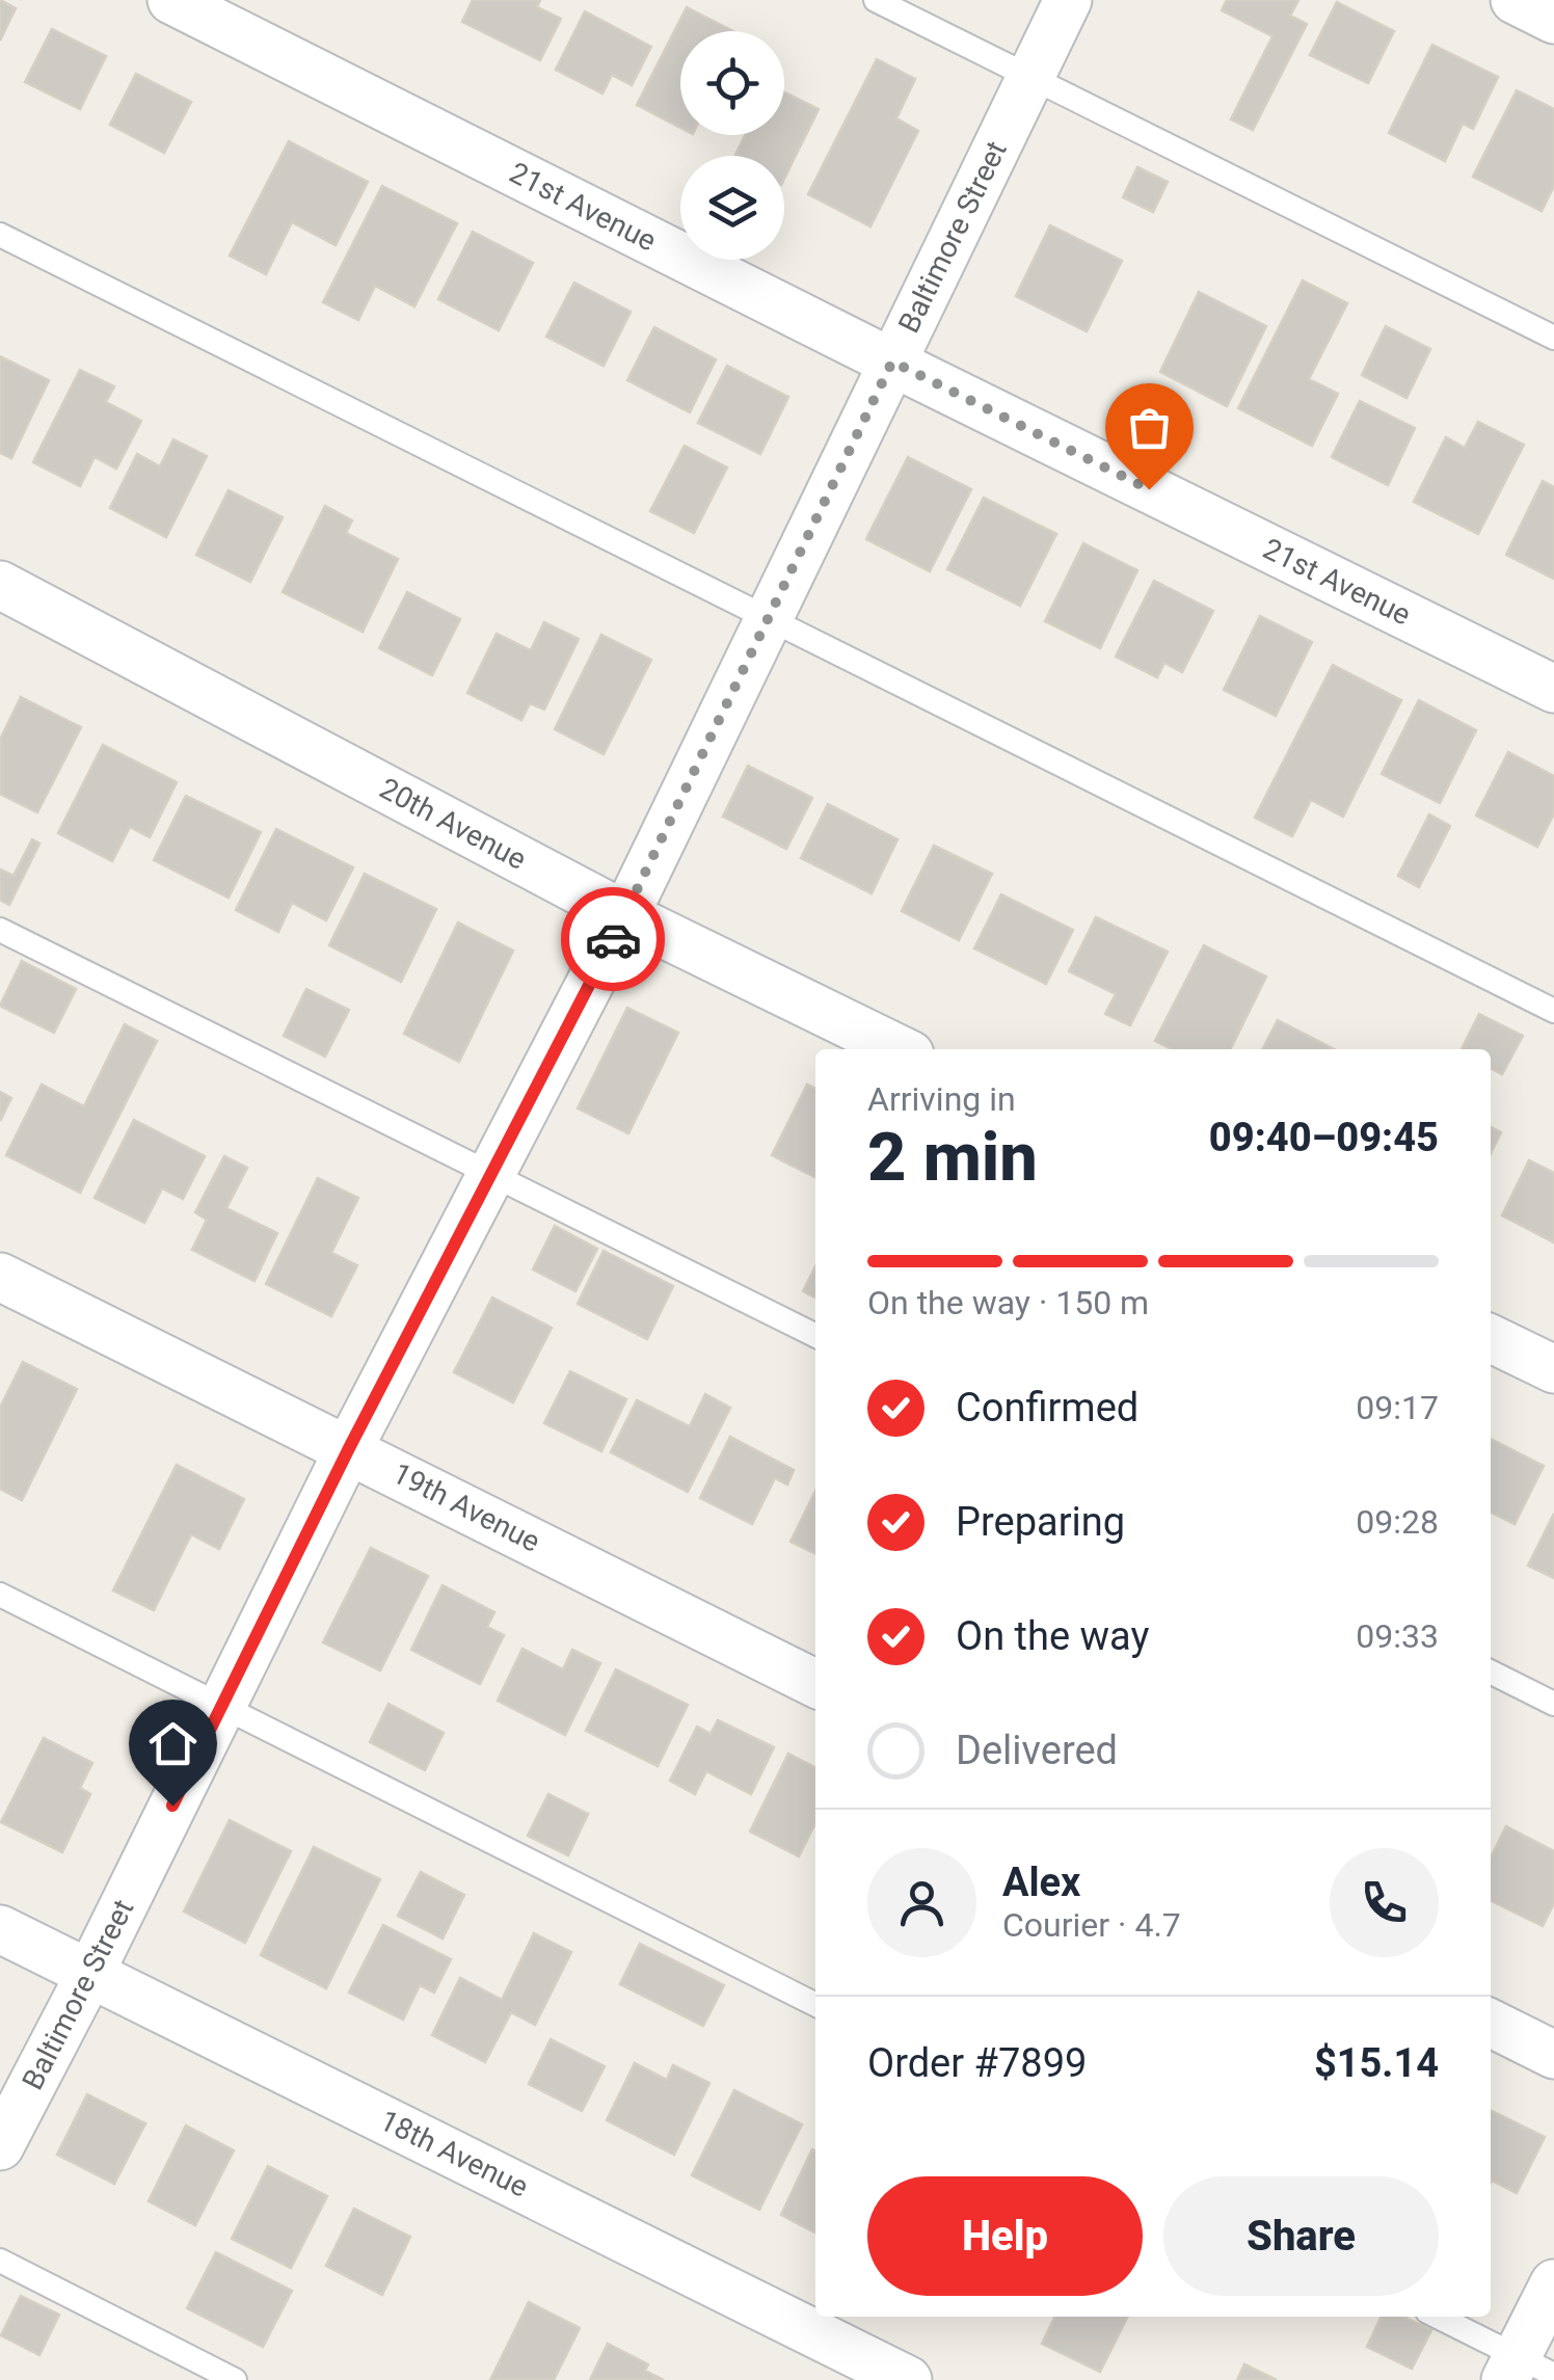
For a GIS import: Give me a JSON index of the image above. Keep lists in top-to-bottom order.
{
  "streets": {
    "street": [
      "21st Avenue",
      "Baltimore Street",
      "20th Avenue",
      "19th Avenue",
      "18th Avenue"
    ]
  },
  "crossings": [
    ["21st Avenue", "Baltimore Street"],
    ["Baltimore Street", "20th Avenue"],
    ["Baltimore Street", "19th Avenue"],
    ["Baltimore Street", "18th Avenue"]
  ],
  "page": {
    "heading": ["2 min", "Arriving in", "09:40–09:45"],
    "panel": [
      "Alex",
      "Courier · 4.7",
      "Order #7899",
      "$15.14"
    ],
    "bar": "On the way · 150 m",
    "list": [
      ["Confirmed", "09:17"],
      ["Preparing", "09:28"],
      ["On the way", "09:33"],
      "Delivered"
    ],
    "buttons": ["Help", "Share"]
  }
}
